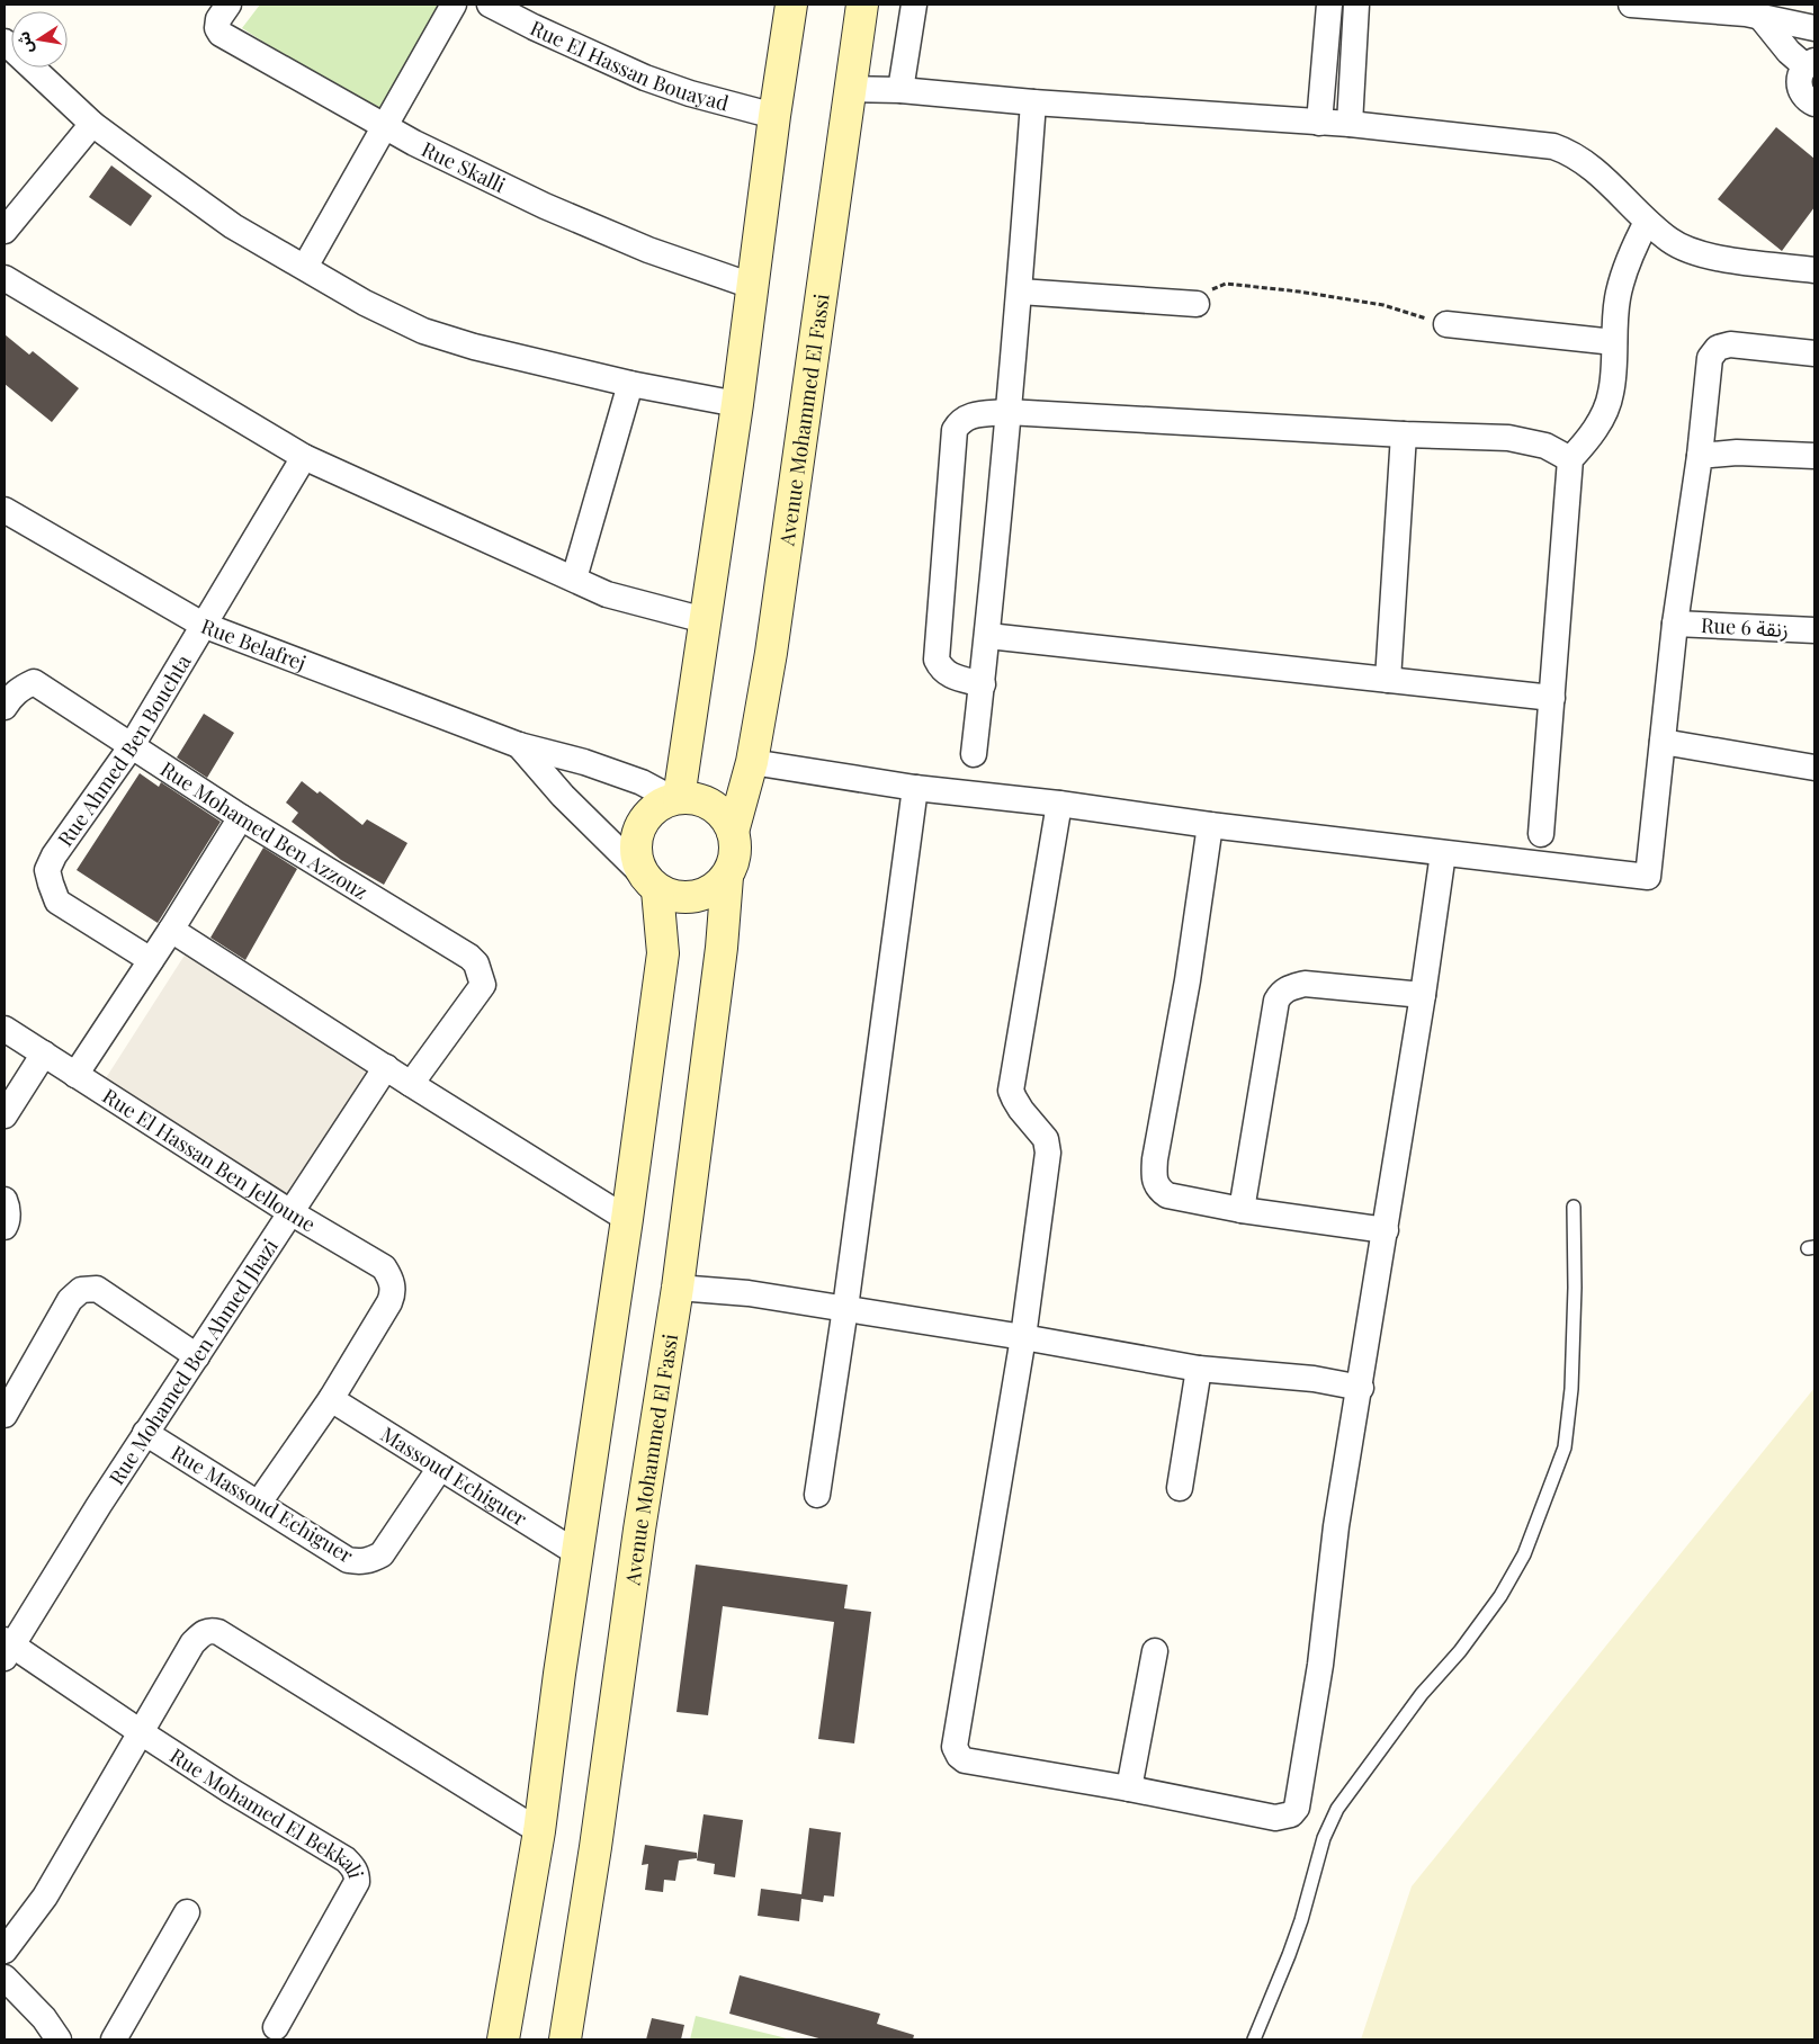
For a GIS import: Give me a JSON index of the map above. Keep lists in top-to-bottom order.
{
  "streets": {
    "main road": ["Avenue Mohammed El Fassi"],
    "street": [
      "Rue El Hassan Bouayad",
      "Rue Skalli",
      "Rue 6 زنقة",
      "Rue Belafrej",
      "Rue Ahmed Ben Bouchta",
      "Rue Mohamed Ben Azzouz",
      "Rue El Hassan Ben Jelloune",
      "Rue Mohamed Ben Ahmed Jhazi",
      "Massoud Echiguer",
      "Rue Massoud Echiguer",
      "Rue Mohamed El Bekkali"
    ]
  },
  "crossings": [
    ["Avenue Mohammed El Fassi", "Rue Belafrej"],
    ["Rue Belafrej", "Rue Ahmed Ben Bouchta"],
    ["Rue Ahmed Ben Bouchta", "Rue Mohamed Ben Azzouz"],
    ["Rue El Hassan Ben Jelloune", "Rue Mohamed Ben Ahmed Jhazi"],
    ["Rue El Hassan Ben Jelloune", "Massoud Echiguer"],
    ["Rue Mohamed Ben Ahmed Jhazi", "Rue Massoud Echiguer"],
    ["Rue Mohamed Ben Ahmed Jhazi", "Rue Mohamed El Bekkali"],
    ["Massoud Echiguer", "Rue Massoud Echiguer"]
  ],
  "north": "left"
}
